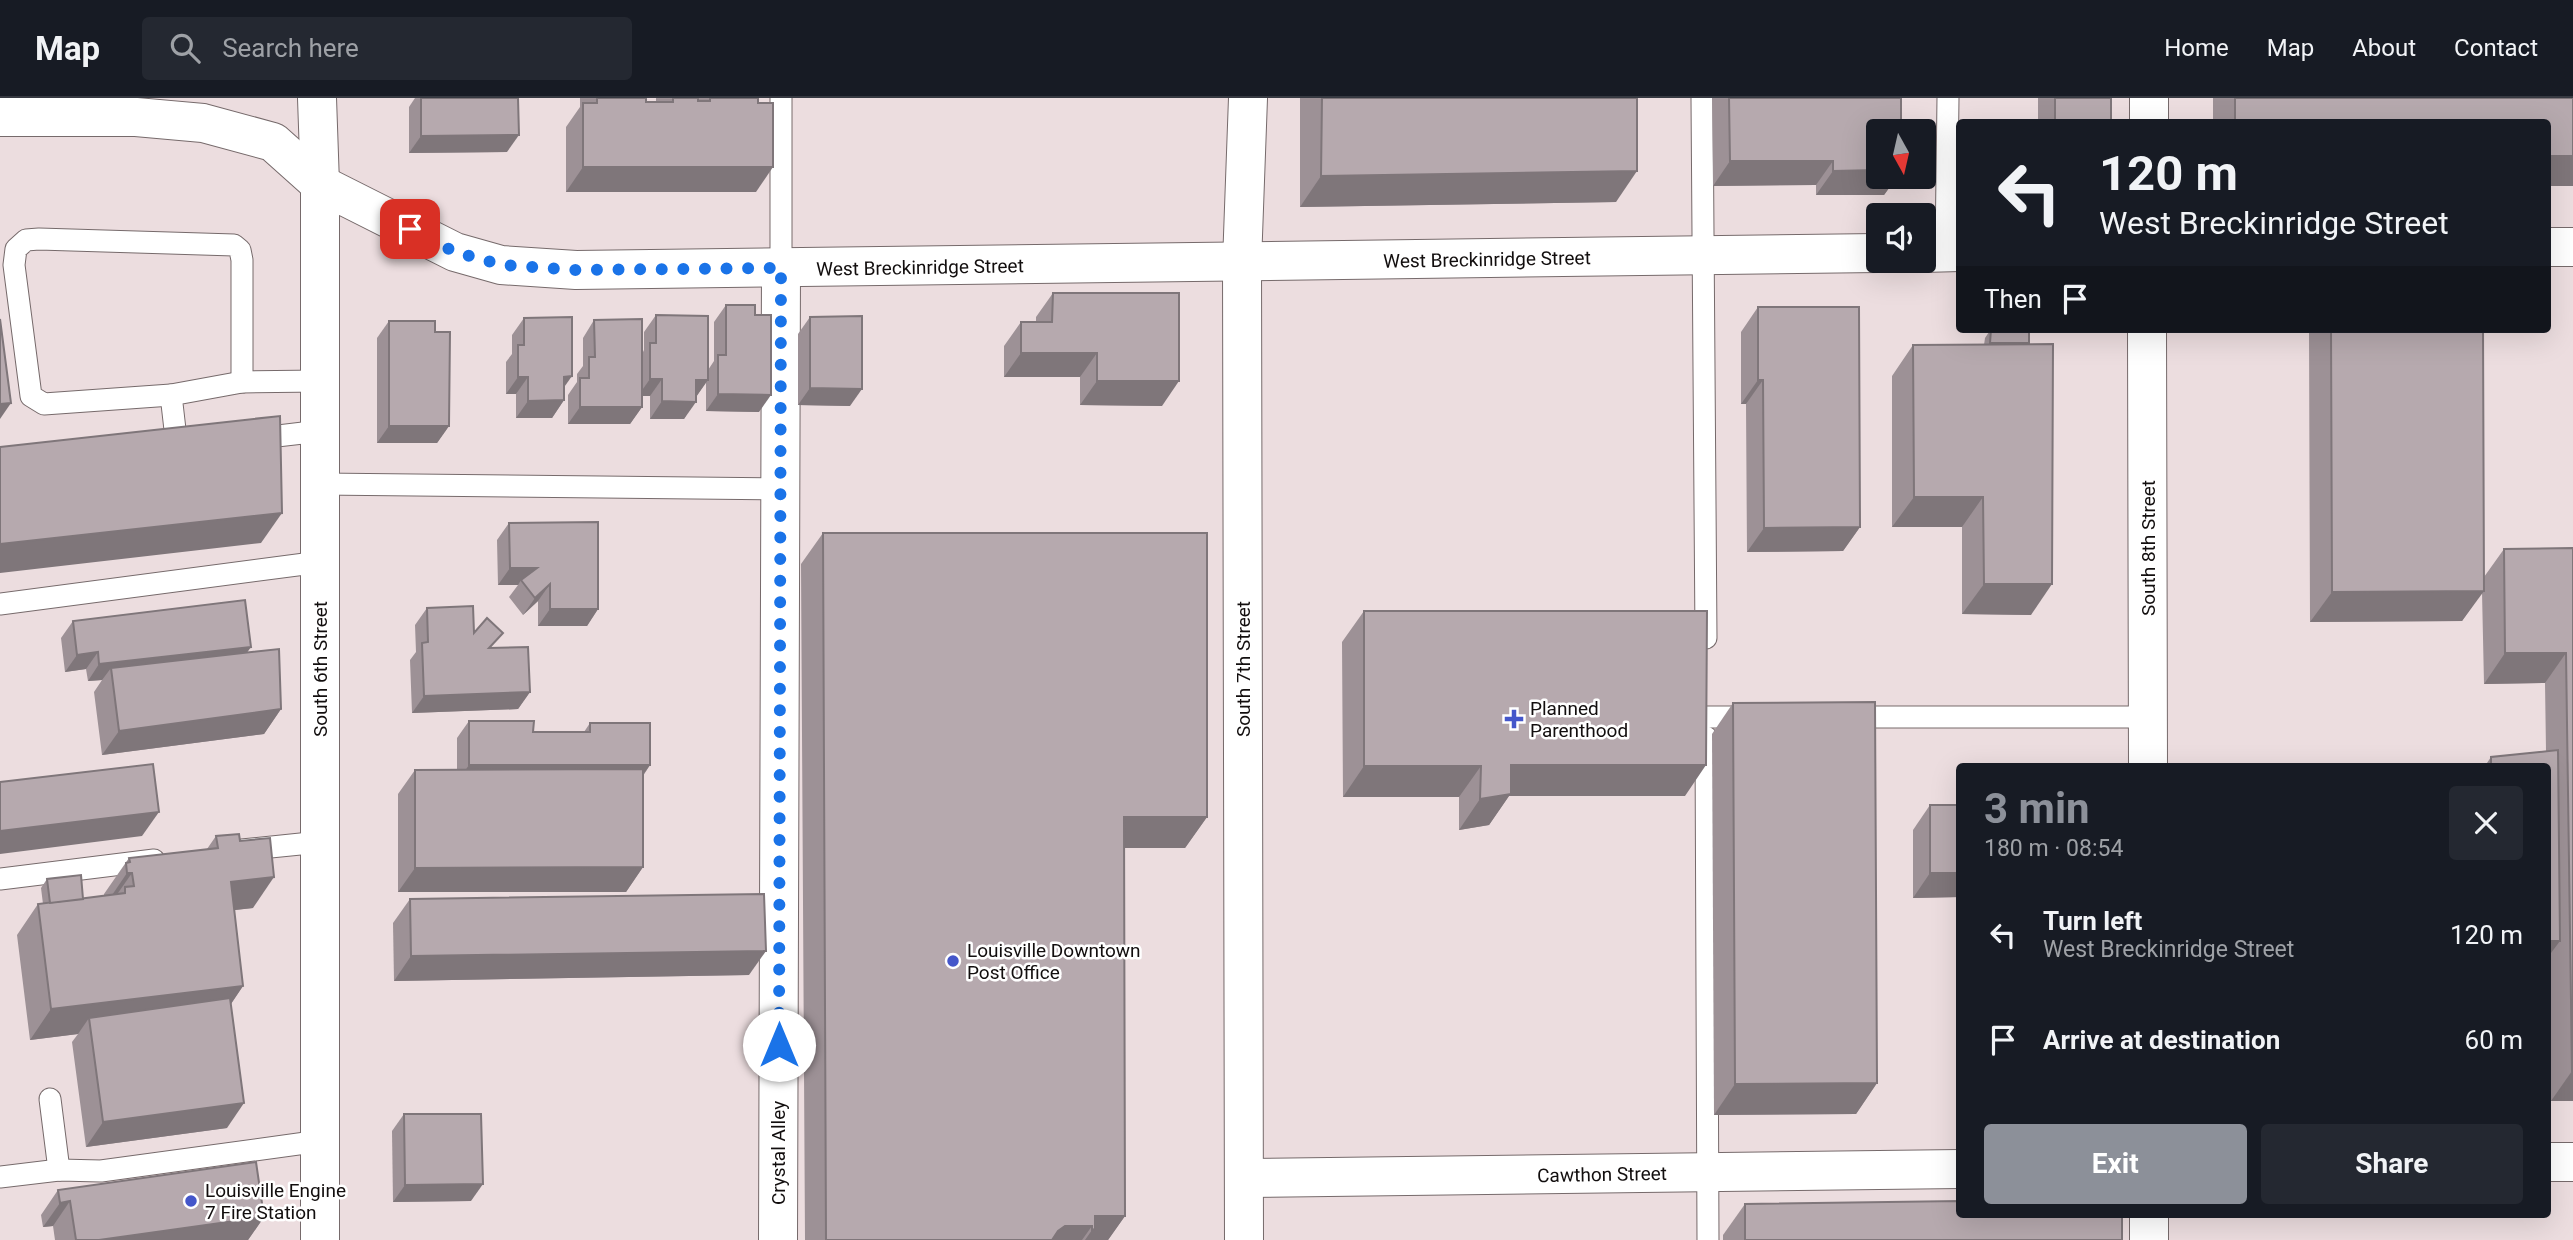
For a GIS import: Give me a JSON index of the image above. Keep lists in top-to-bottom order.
{
  "streets": {
    "street": [
      "West Breckinridge Street",
      "South 8th Street",
      "South 6th Street",
      "South 7th Street",
      "Crystal Alley",
      "Cawthon Street"
    ]
  },
  "crossings": [
    ["West Breckinridge Street", "South 6th Street"],
    ["West Breckinridge Street", "South 7th Street"],
    ["West Breckinridge Street", "Crystal Alley"],
    ["South 7th Street", "Cawthon Street"]
  ],
  "places": {
    "health": ["Planned Parenthood"],
    "other": ["Louisville Downtown Post Office", "Louisville Engine 7 Fire Station"]
  },
  "north": "bottom",
  "page": {
    "header": "Map",
    "search": "Search here",
    "nav": [
      "Home",
      "Map",
      "About",
      "Contact"
    ],
    "turn": ["120 m", "West Breckinridge Street"],
    "then": "Then",
    "heading": ["3 min", "180 m · 08:54"],
    "list": [
      {
        "name": "Turn left",
        "note": "West Breckinridge Street",
        "value": "120 m"
      },
      {
        "name": "Arrive at destination",
        "value": "60 m"
      }
    ],
    "buttons": ["Exit", "Share"]
  }
}
